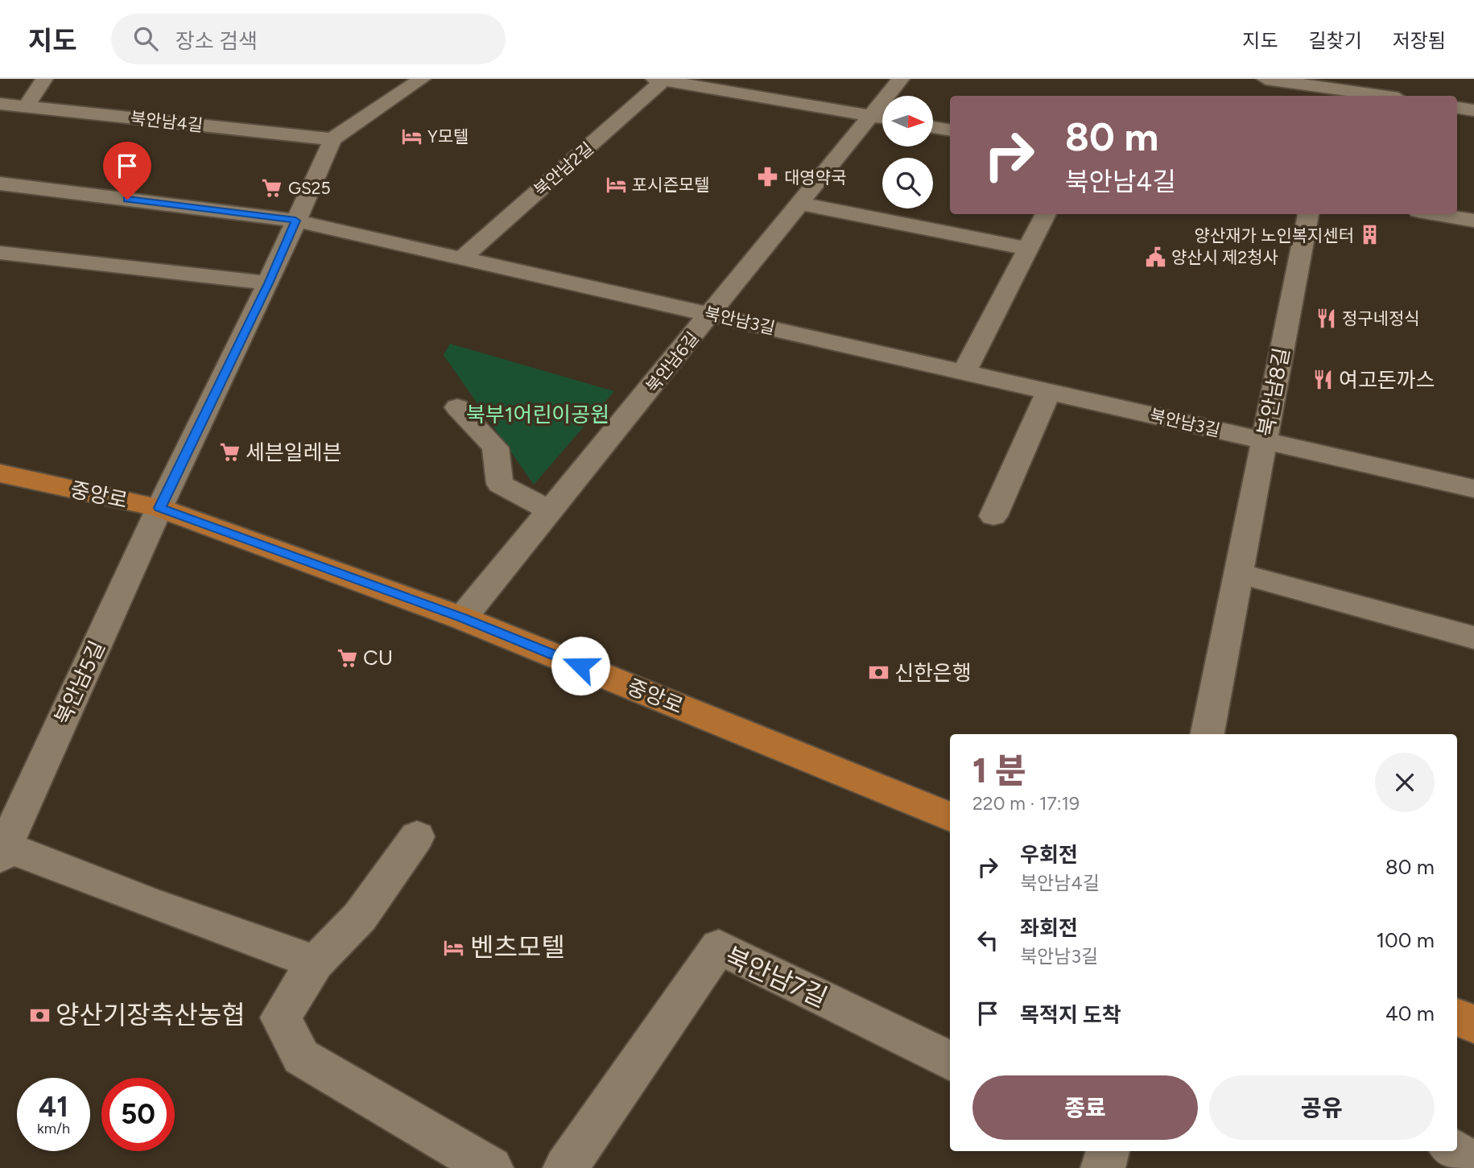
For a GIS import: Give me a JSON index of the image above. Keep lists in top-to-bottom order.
{
  "streets": {
    "main road": ["중앙로"],
    "street": [
      "북안남4길",
      "북안남2길",
      "북안남3길",
      "북안남6길",
      "북안남8길",
      "북안남5길",
      "북안남7길"
    ]
  },
  "crossings": [
    ["북안남2길", "북안남3길"],
    ["북안남2길", "북안남6길"],
    ["북안남3길", "북안남6길"],
    ["북안남3길", "북안남8길"],
    ["북안남6길", "중앙로"],
    ["중앙로", "북안남5길"]
  ],
  "parks": ["북부1어린이공원"],
  "places": {
    "hotel": ["Y모텔", "포시즌모텔", "벤츠모텔"],
    "pharmacy": ["대영약국"],
    "supermarket": ["GS25", "세븐일레븐", "CU"],
    "building": ["양산재가 노인복지센터"],
    "public building": ["양산시 제2청사"],
    "restaurant": ["정구네정식", "여고돈까스"],
    "bank": ["신한은행", "양산기장축산농협"]
  },
  "north": "right",
  "page": {
    "header": "지도",
    "search": "장소 검색",
    "nav": ["지도", "길찾기", "저장됨"],
    "turn": ["80 m", "북안남4길"],
    "heading": ["1 분", "220 m · 17:19"],
    "list": [
      {
        "name": "우회전",
        "note": "북안남4길",
        "value": "80 m"
      },
      {
        "name": "좌회전",
        "note": "북안남3길",
        "value": "100 m"
      },
      {
        "name": "목적지 도착",
        "value": "40 m"
      }
    ],
    "buttons": ["종료", "공유"],
    "speed": "41 km/h",
    "limit": "50"
  }
}
